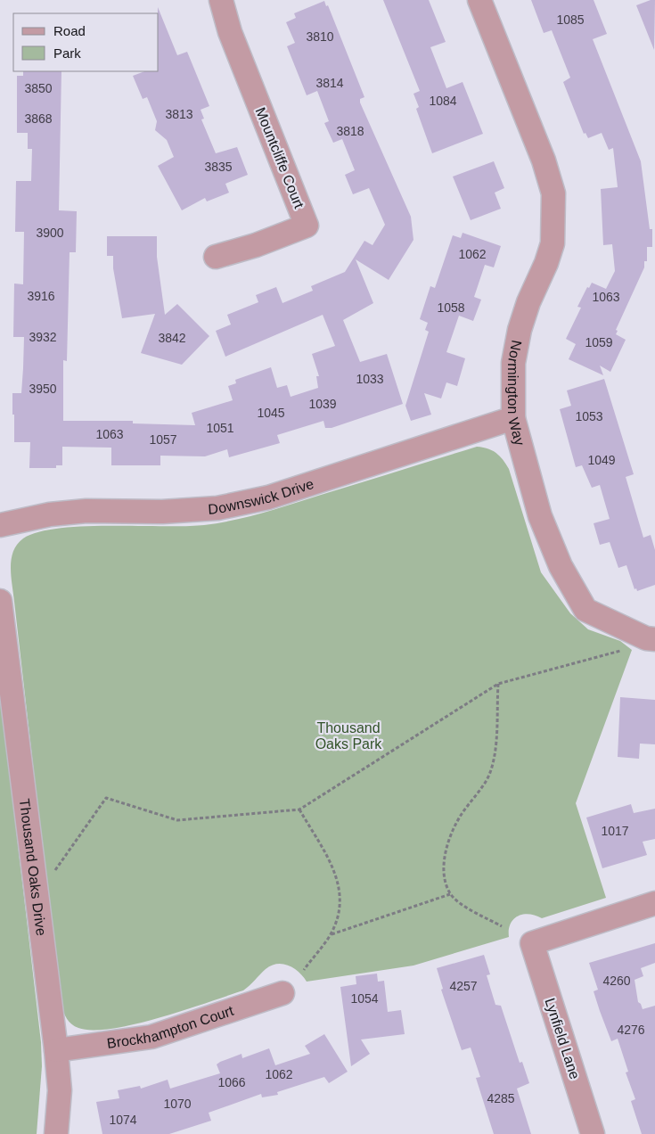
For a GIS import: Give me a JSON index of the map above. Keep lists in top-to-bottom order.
{
  "streets": {
    "street": [
      "Mountcliffe Court",
      "Normington Way",
      "Downswick Drive",
      "Thousand Oaks Drive",
      "Brockhampton Court",
      "Lynfield Lane"
    ]
  },
  "crossings": [
    ["Normington Way", "Downswick Drive"],
    ["Thousand Oaks Drive", "Brockhampton Court"]
  ],
  "parks": ["Thousand Oaks Park"],
  "house_numbers": [
    "1085",
    "3810",
    "3814",
    "3850",
    "1084",
    "3813",
    "3868",
    "3818",
    "3835",
    "3900",
    "1062",
    "3916",
    "1063",
    "1058",
    "3932",
    "3842",
    "1059",
    "1033",
    "3950",
    "1039",
    "1045",
    "1053",
    "1051",
    "1063",
    "1057",
    "1049",
    "1017",
    "4260",
    "4257",
    "1054",
    "4276",
    "1062",
    "1066",
    "4285",
    "1070",
    "1074"
  ],
  "legend": ["Road", "Park"]
}
